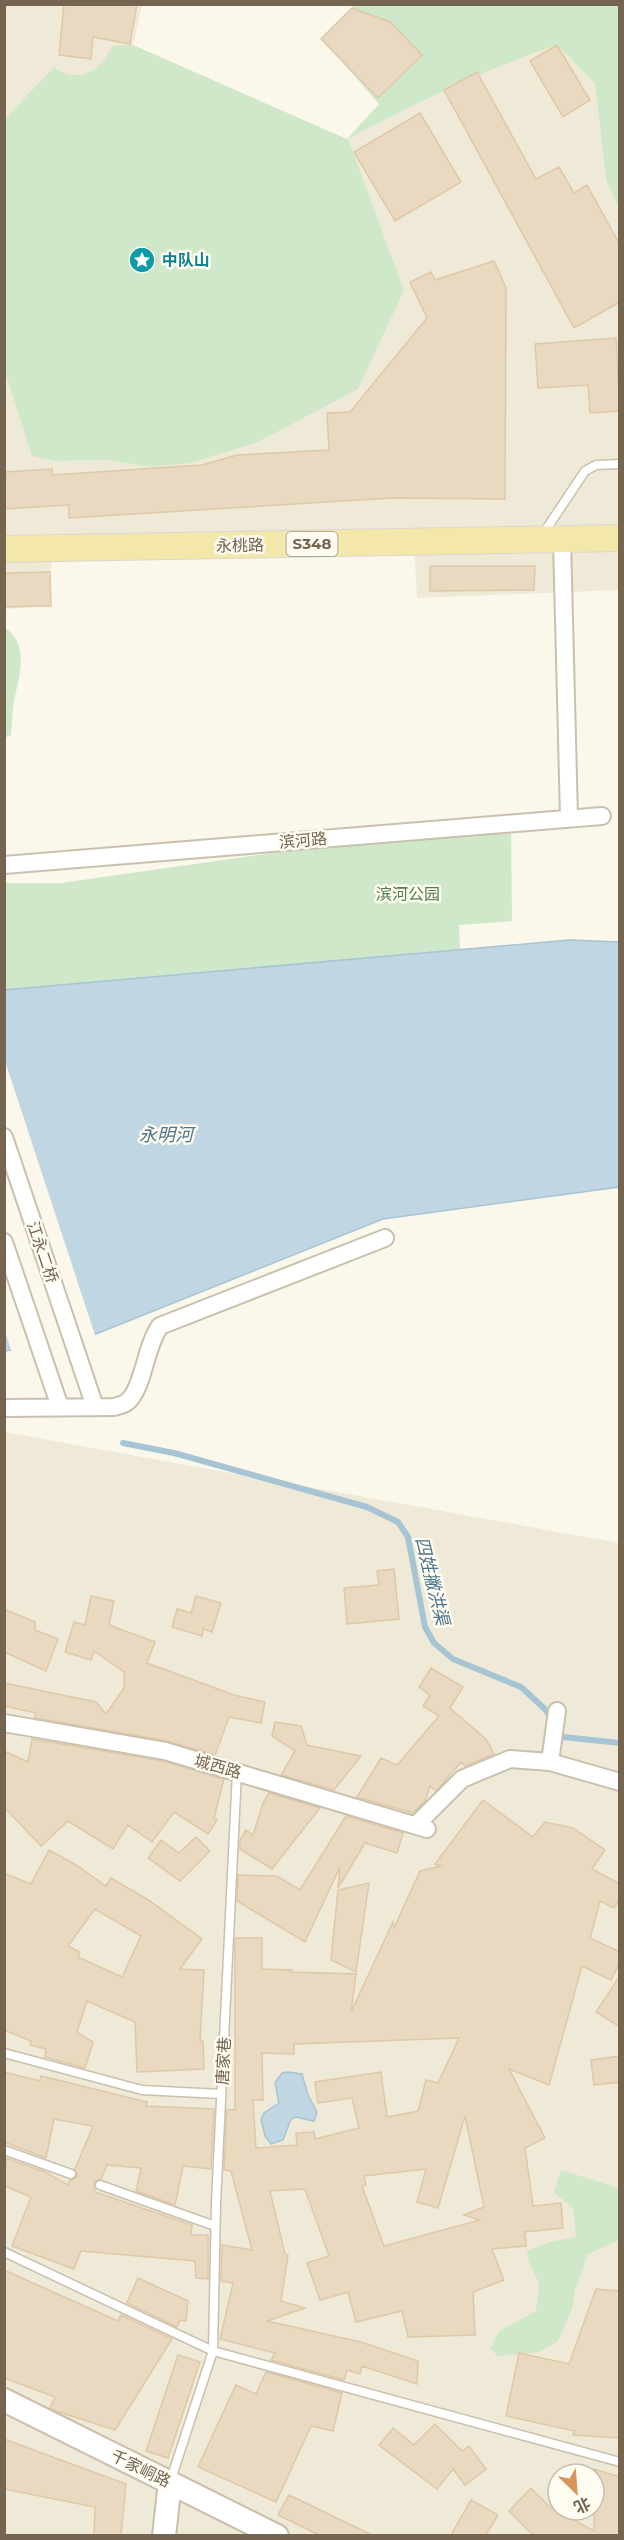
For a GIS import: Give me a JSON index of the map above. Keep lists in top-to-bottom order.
{
  "streets": {
    "main road": ["S348", "永桃路", "千家峒路"],
    "street": ["滨河路", "江永二桥", "城西路"],
    "lane": ["唐家巷"]
  },
  "crossings": [
    ["城西路", "唐家巷"],
    ["唐家巷", "千家峒路"]
  ],
  "water": ["永明河", "四姓撇洪渠"],
  "parks": ["滨河公园"],
  "places": {
    "place": ["中队山"]
  },
  "north": "bottom right"
}
